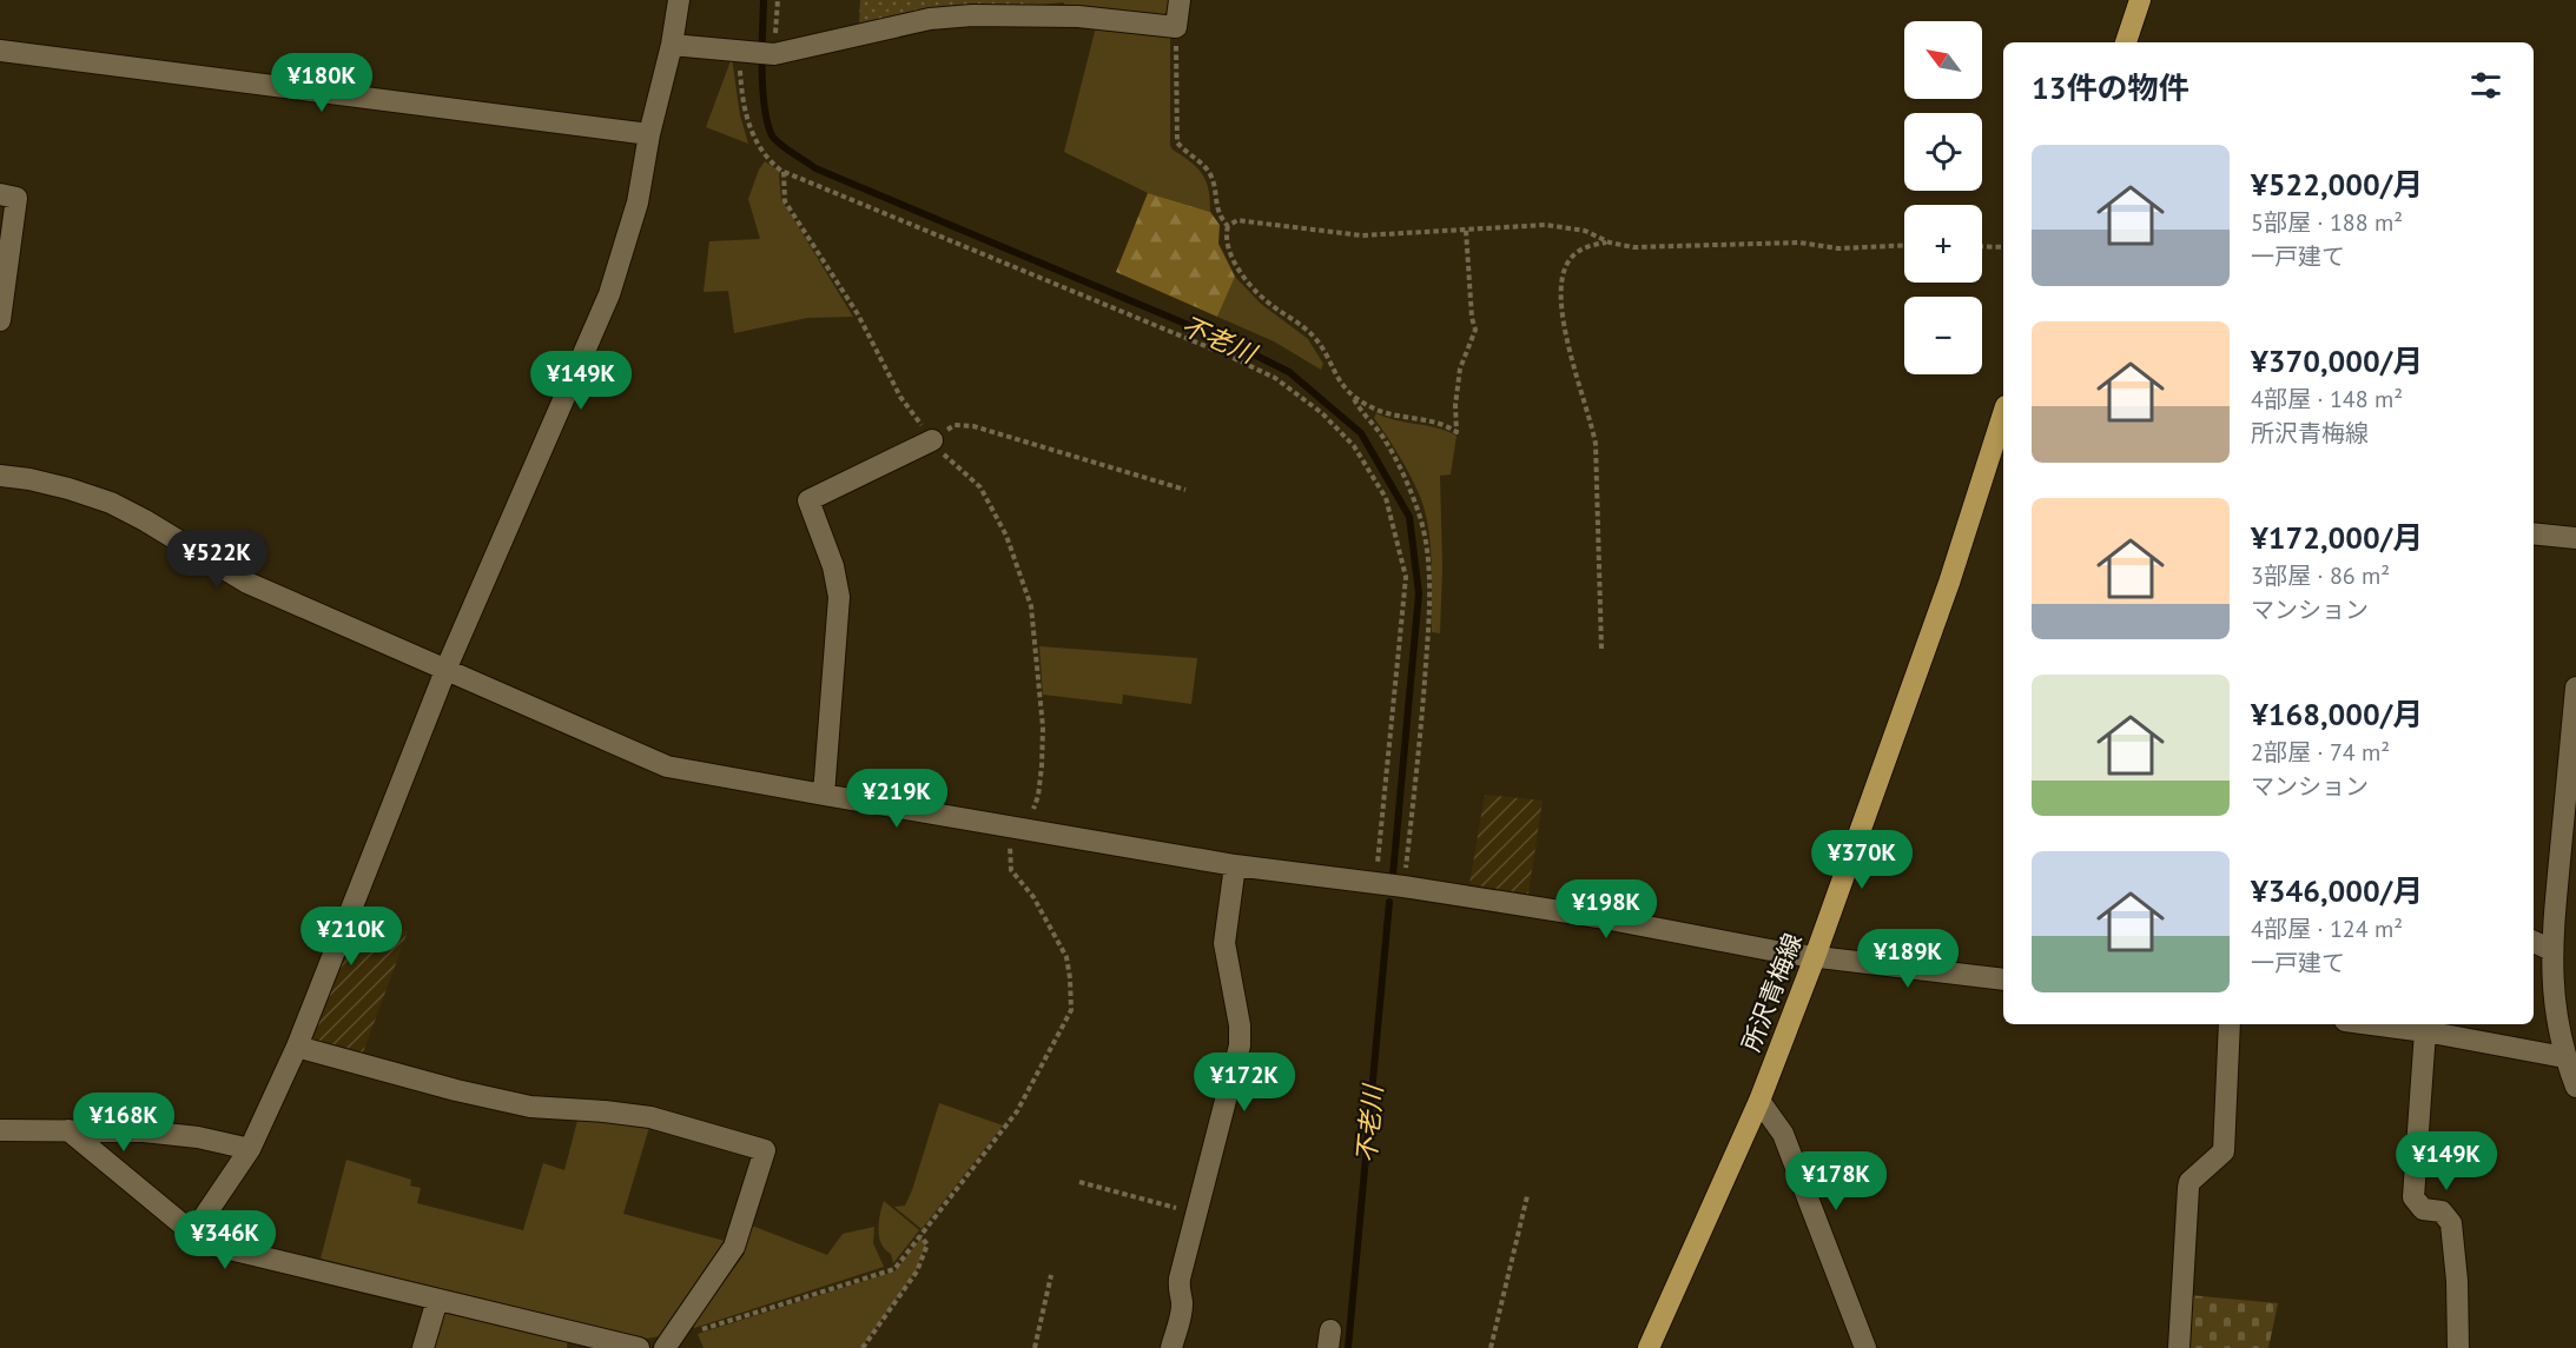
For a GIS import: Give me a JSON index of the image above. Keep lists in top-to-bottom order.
{
  "streets": {
    "main road": ["所沢青梅線"]
  },
  "water": ["不老川"],
  "north": "top left",
  "page": {
    "map_buttons": ["+", "−"],
    "heading": "13件の物件",
    "price": [
      "¥180K",
      "¥149K",
      "¥522K",
      "¥219K",
      "¥370K",
      "¥198K",
      "¥210K",
      "¥189K",
      "¥172K",
      "¥168K",
      "¥149K",
      "¥178K",
      "¥346K"
    ],
    "list": [
      {
        "name": "¥522,000/月",
        "note": "5部屋 · 188 m² · 一戸建て"
      },
      {
        "name": "¥370,000/月",
        "note": "4部屋 · 148 m² · 所沢青梅線"
      },
      {
        "name": "¥172,000/月",
        "note": "3部屋 · 86 m² · マンション"
      },
      {
        "name": "¥168,000/月",
        "note": "2部屋 · 74 m² · マンション"
      },
      {
        "name": "¥346,000/月",
        "note": "4部屋 · 124 m² · 一戸建て"
      }
    ]
  }
}
